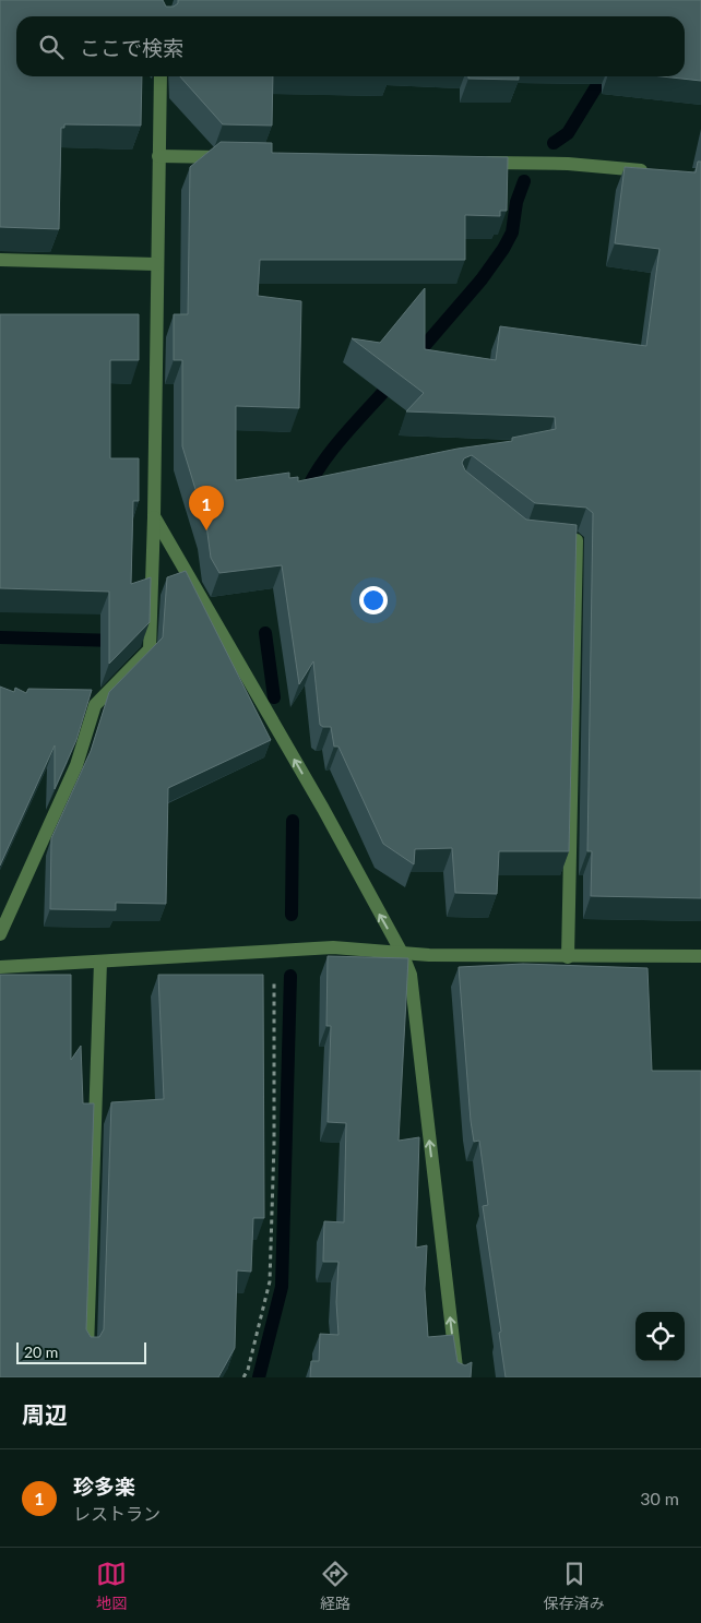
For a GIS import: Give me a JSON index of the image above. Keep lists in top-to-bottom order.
{
  "scale_bar": "20 m",
  "page": {
    "search": "ここで検索",
    "pins": "1",
    "scale": "20 m",
    "heading": "周辺",
    "list": [
      {
        "mark": "1",
        "name": "珍多楽",
        "note": "レストラン",
        "value": "30 m"
      }
    ],
    "nav": ["地図", "経路", "保存済み"]
  }
}
